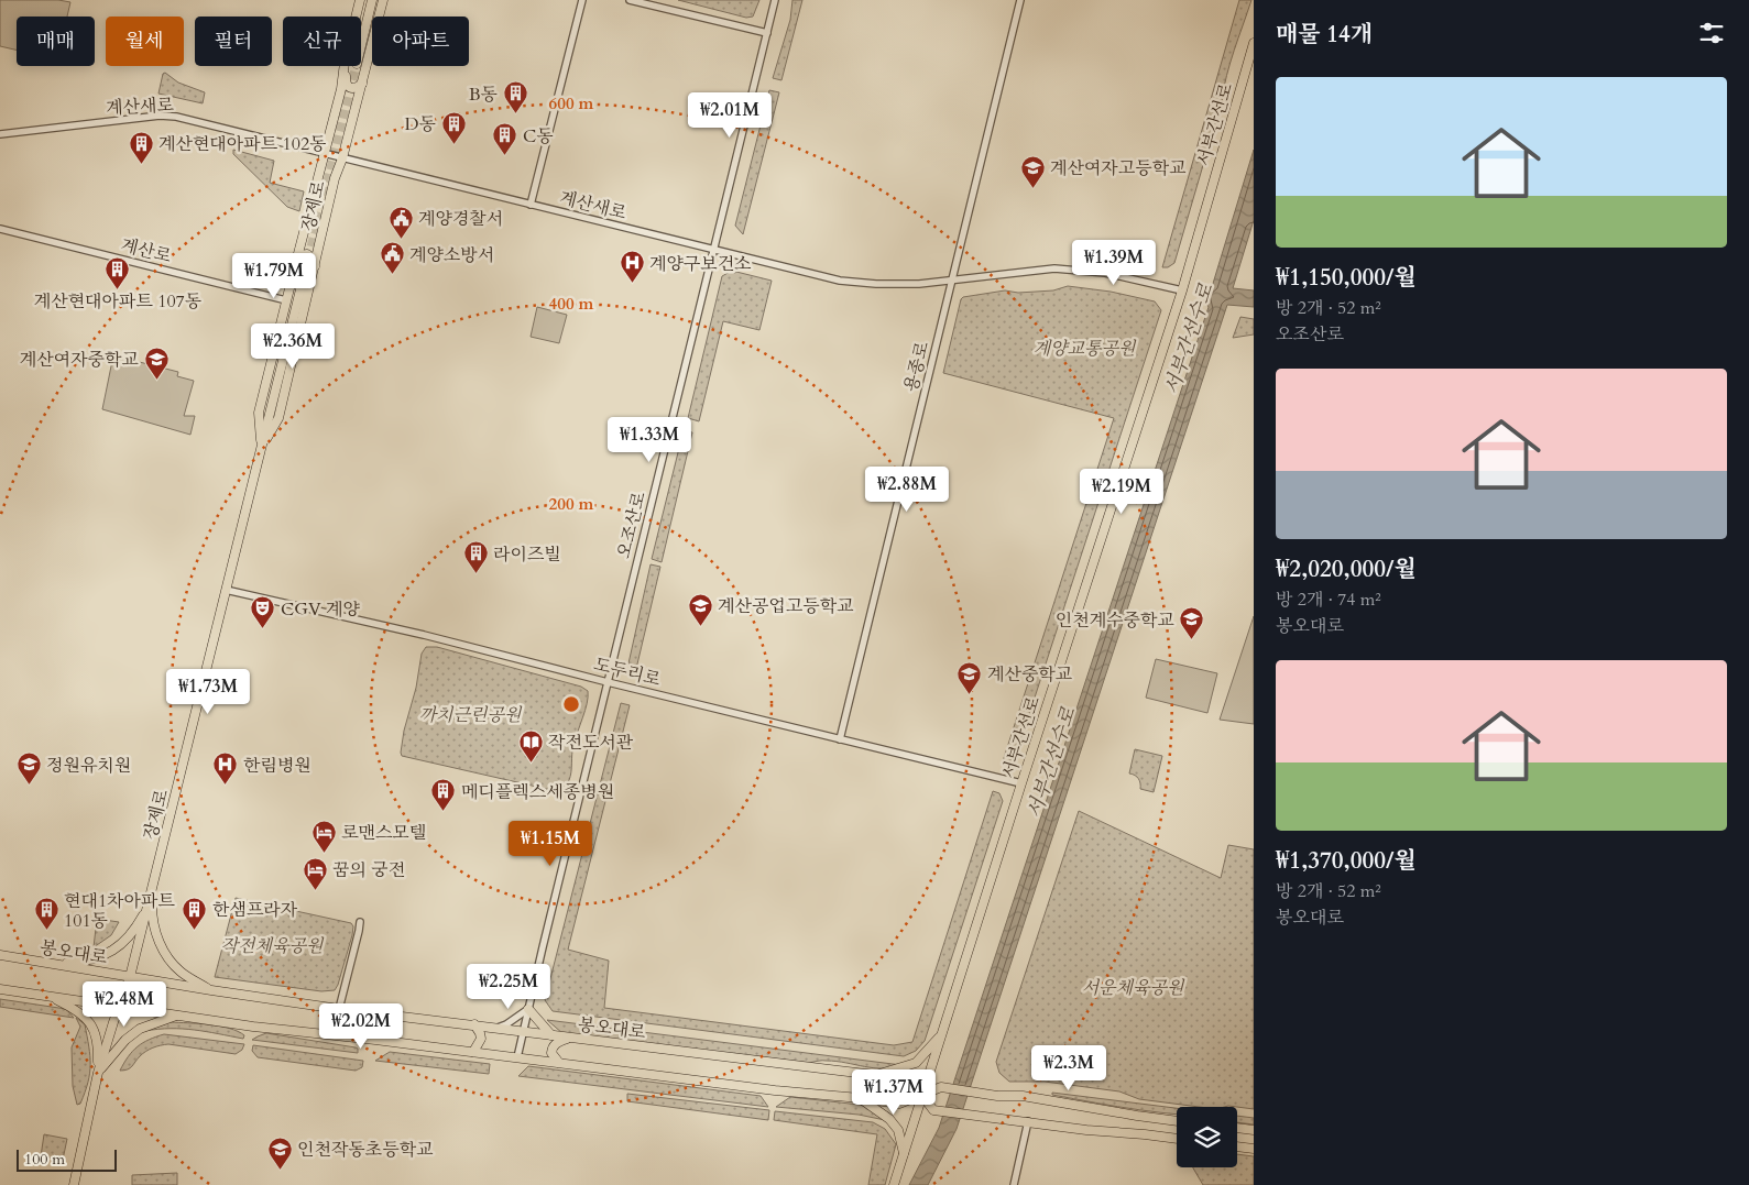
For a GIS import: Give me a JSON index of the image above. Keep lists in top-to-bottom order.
{
  "streets": {
    "main road": ["서부간선로", "장제로", "봉오대로"],
    "street": [
      "계산새로",
      "계산로",
      "용종로",
      "오조산로",
      "도두리로"
    ]
  },
  "crossings": [
    ["계산새로", "서부간선로"],
    ["계산새로", "장제로"],
    ["계산새로", "용종로"],
    ["계산새로", "오조산로"],
    ["서부간선로", "도두리로"],
    ["서부간선로", "봉오대로"],
    ["장제로", "계산로"],
    ["장제로", "도두리로"],
    ["장제로", "봉오대로"],
    ["용종로", "도두리로"],
    ["오조산로", "도두리로"],
    ["오조산로", "봉오대로"]
  ],
  "water": ["서부간선수로"],
  "parks": [
    "계양교통공원",
    "까치근린공원",
    "작전체육공원",
    "서운체육공원"
  ],
  "places": {
    "building": [
      "B동",
      "D동",
      "C동",
      "계산현대아파트 102동",
      "계산현대아파트 107동",
      "라이즈빌",
      "메디플렉스세종병원",
      "한샘프라자",
      "현대1차아파트 101동"
    ],
    "school or university": [
      "계산여자고등학교",
      "계산여자중학교",
      "계산공업고등학교",
      "인천계수중학교",
      "계산중학교",
      "정원유치원",
      "인천작동초등학교"
    ],
    "public building": ["계양경찰서", "계양소방서"],
    "hospital": ["계양구보건소", "한림병원"],
    "theatre": ["CGV 계양"],
    "library": ["작전도서관"],
    "hotel": ["로맨스모텔", "꿈의 궁전"]
  },
  "scale_bar": "100 m",
  "page": {
    "heading": "매물 14개",
    "chip": [
      "매매",
      "월세",
      "필터",
      "신규",
      "아파트"
    ],
    "list": [
      {
        "name": "₩1,150,000/월",
        "note": "방 2개 · 52 m² · 오조산로"
      },
      {
        "name": "₩2,020,000/월",
        "note": "방 2개 · 74 m² · 봉오대로"
      },
      {
        "name": "₩1,370,000/월",
        "note": "방 2개 · 52 m² · 봉오대로"
      }
    ],
    "price": [
      "₩2.01M",
      "₩1.39M",
      "₩1.79M",
      "₩2.36M",
      "₩1.33M",
      "₩2.88M",
      "₩2.19M",
      "₩1.73M",
      "₩1.15M",
      "₩2.25M",
      "₩2.48M",
      "₩2.02M",
      "₩2.3M",
      "₩1.37M"
    ],
    "scale": "100 m"
  },
  "rings": ["600 m", "400 m", "200 m"]
}
